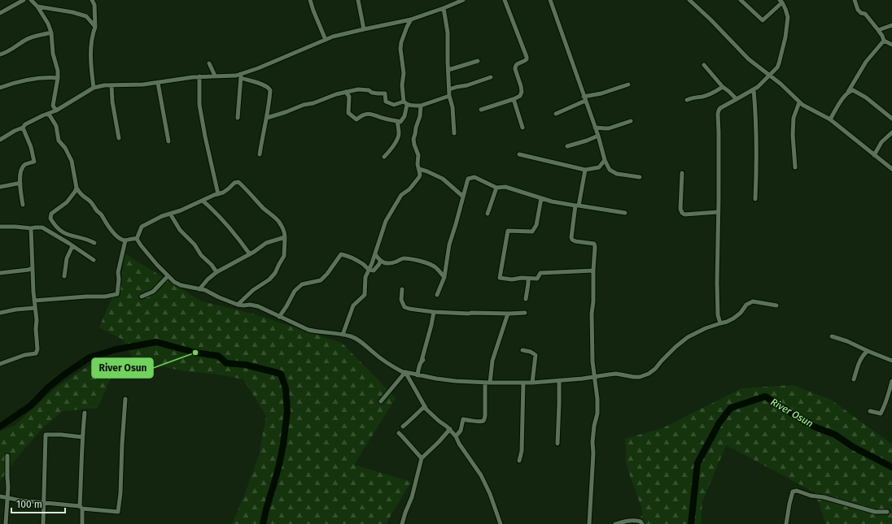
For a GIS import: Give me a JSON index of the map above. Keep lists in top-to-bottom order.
{
  "water": ["River Osun"],
  "places": ["River Osun"],
  "scale_bar": "100 m"
}
